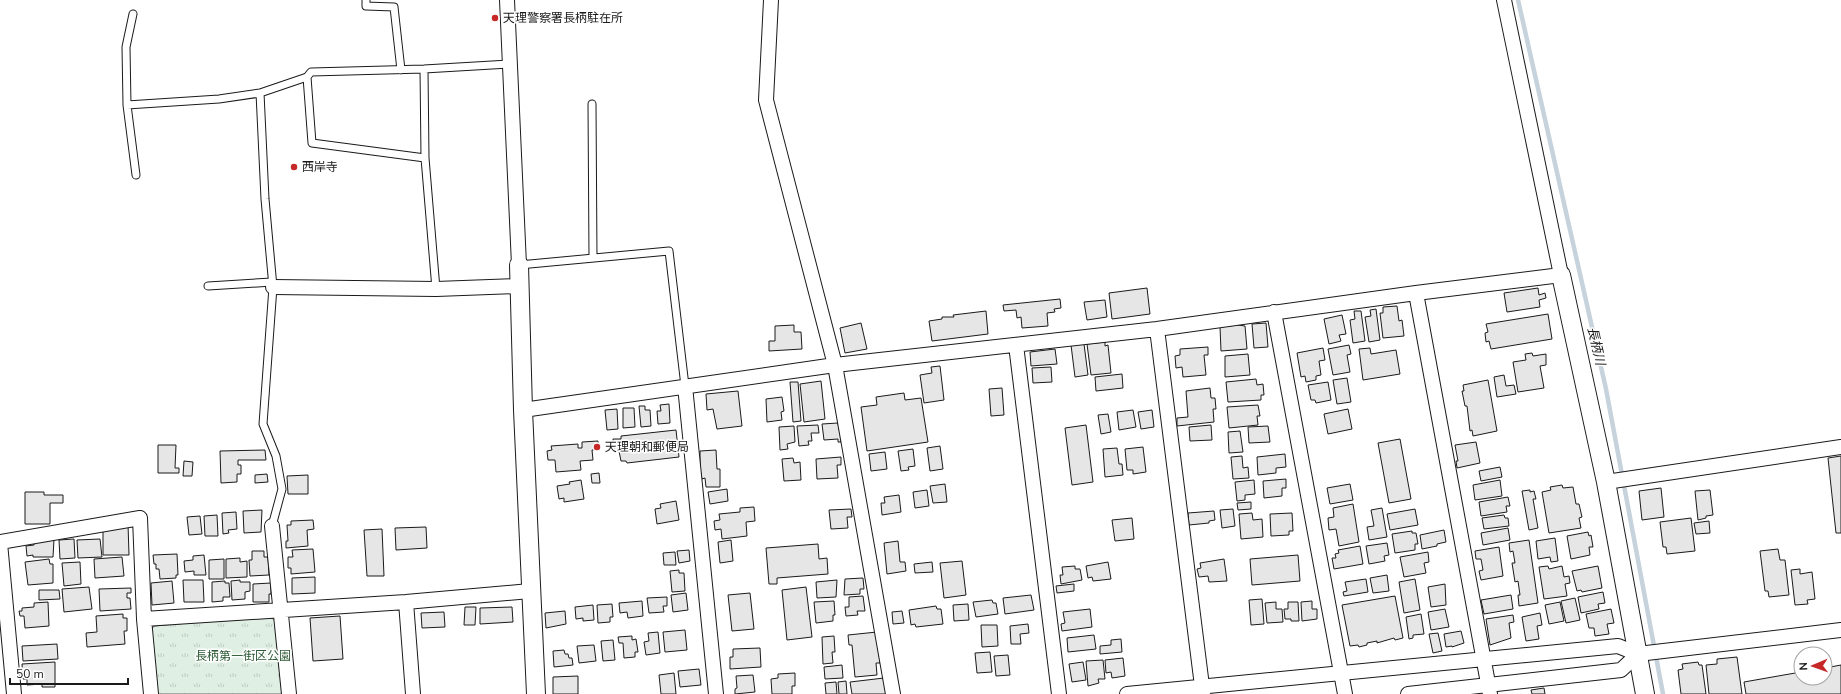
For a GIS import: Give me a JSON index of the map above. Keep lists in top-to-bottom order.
{
  "water": ["長柄川"],
  "parks": ["長柄第一街区公園"],
  "places": ["天理警察署長柄駐在所", "西岸寺", "天理朝和郵便局"],
  "scale_bar": "50 m",
  "north": "left"
}
